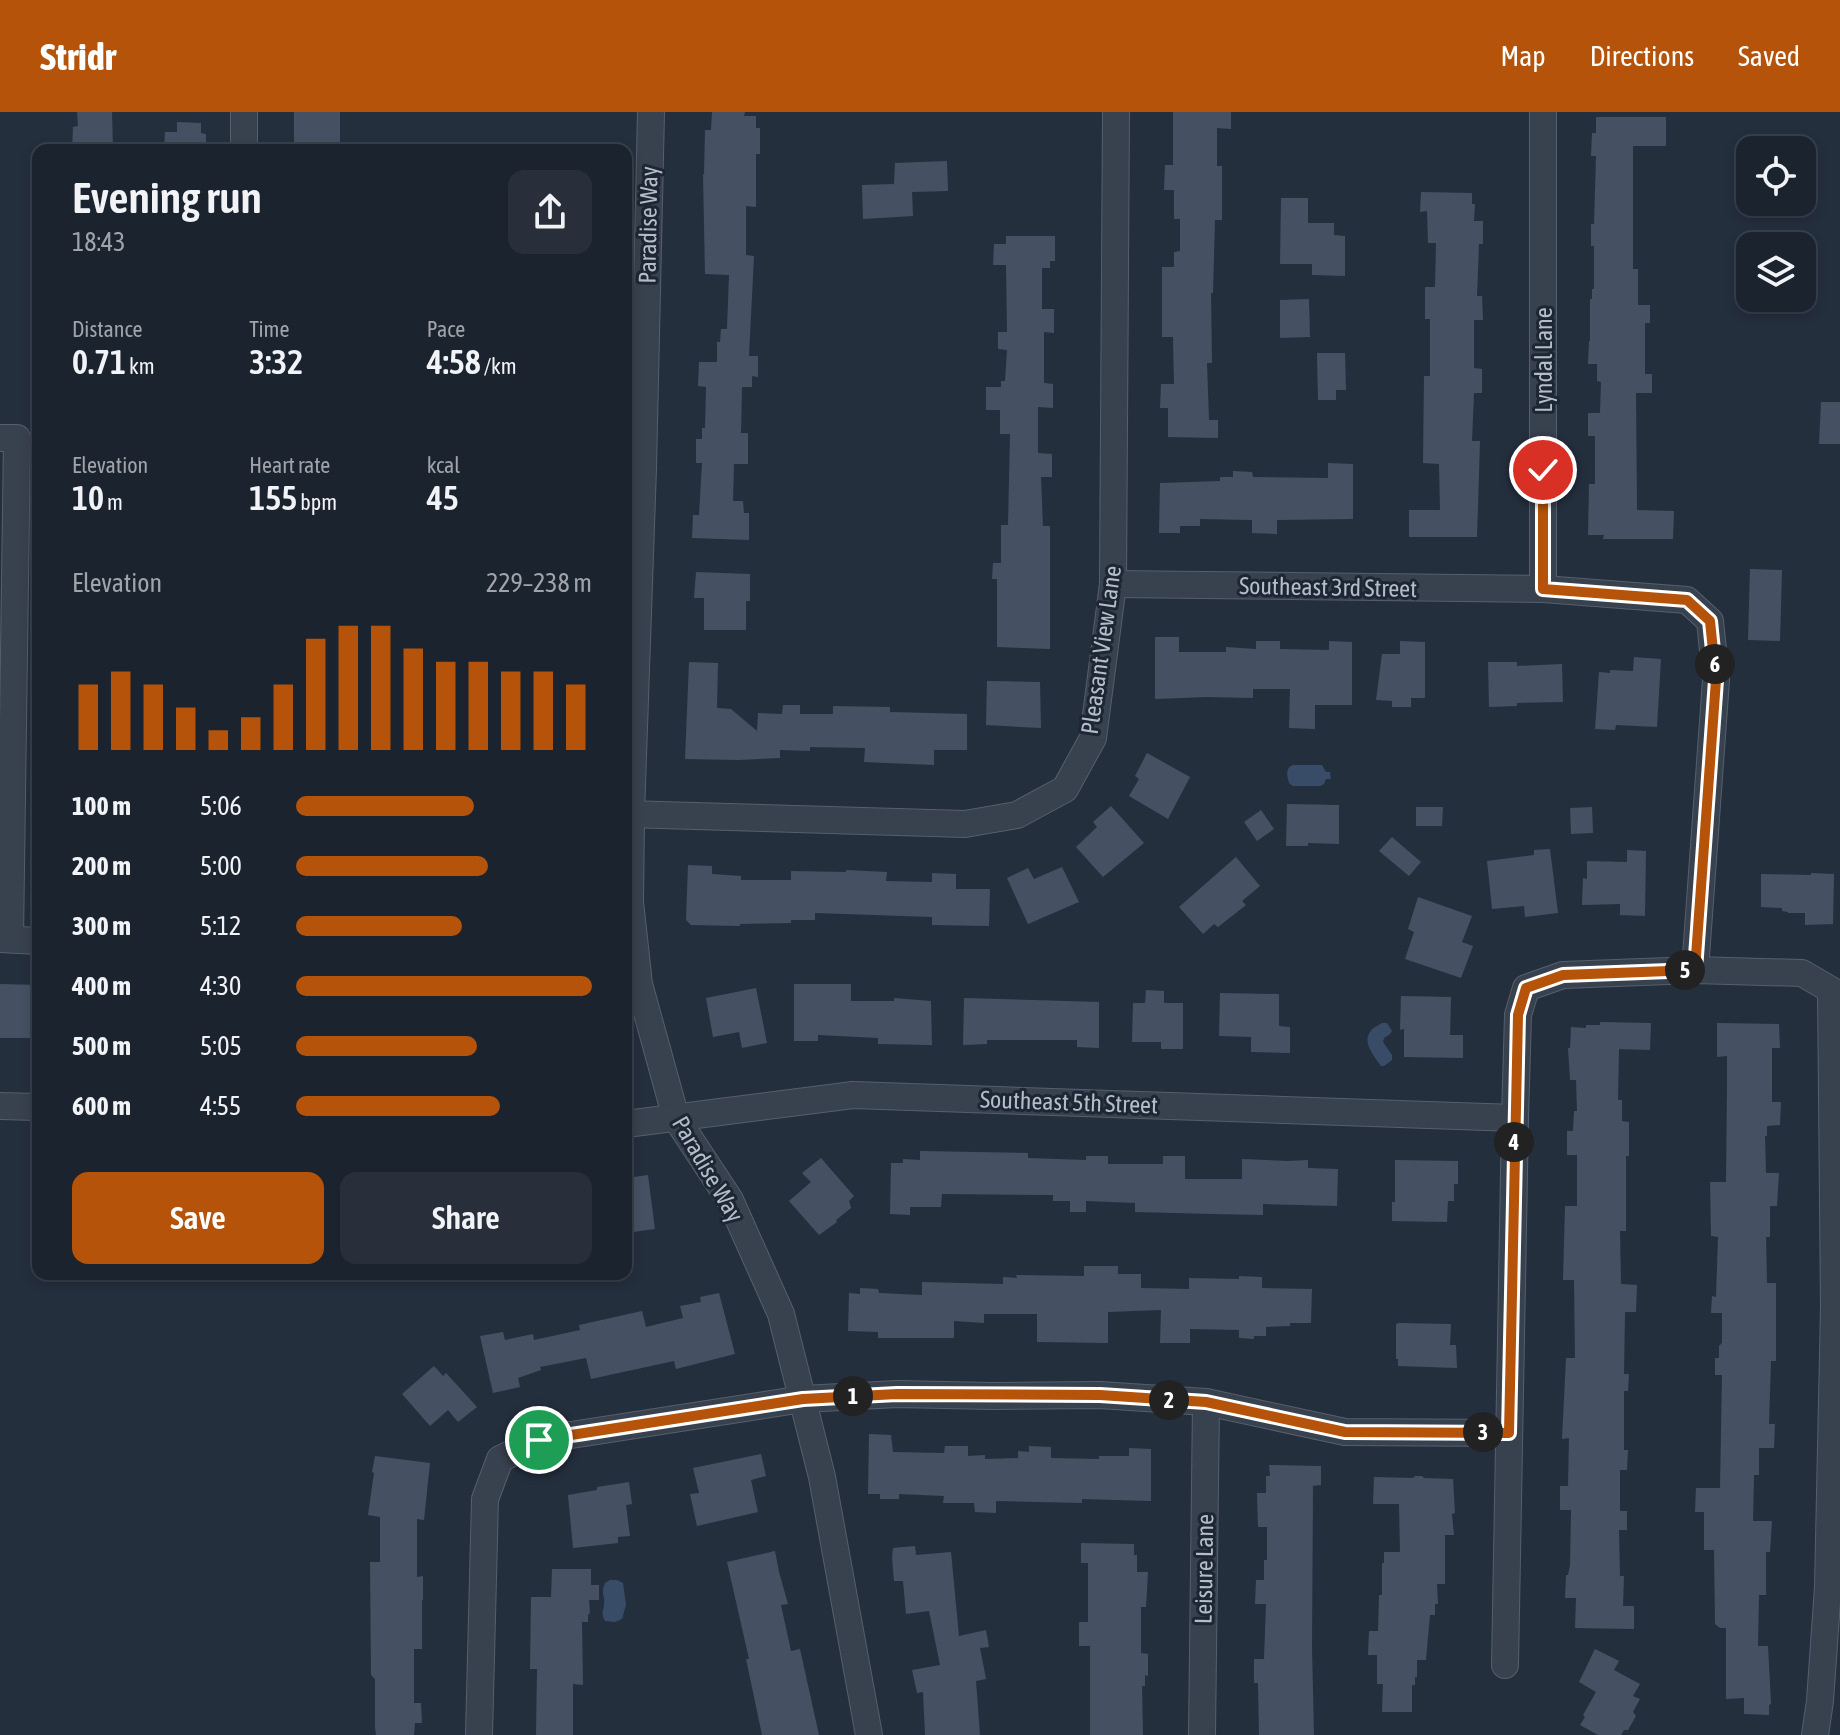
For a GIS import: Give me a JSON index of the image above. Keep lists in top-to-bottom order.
{
  "streets": {
    "street": [
      "Paradise Way",
      "Lyndal Lane",
      "Southeast 3rd Street",
      "Pleasant View Lane",
      "Southeast 5th Street",
      "Leisure Lane"
    ]
  },
  "crossings": [
    ["Paradise Way", "Southeast 5th Street"],
    ["Lyndal Lane", "Southeast 3rd Street"],
    ["Southeast 3rd Street", "Pleasant View Lane"]
  ],
  "page": {
    "header": "Stridr",
    "nav": ["Map", "Directions", "Saved"],
    "heading": ["Evening run", "18:43"],
    "stats": [
      ["Distance", "0.71 km"],
      ["Time", "3:32"],
      ["Pace", "4:58 /km"],
      ["Elevation", "10 m"],
      ["Heart rate", "155 bpm"],
      ["kcal", "45"]
    ],
    "chart": ["Elevation", "229–238 m"],
    "pins": [
      "6",
      "5",
      "4",
      "1",
      "2",
      "3"
    ],
    "list": [
      {
        "name": "100 m",
        "note": "5:06"
      },
      {
        "name": "200 m",
        "note": "5:00"
      },
      {
        "name": "300 m",
        "note": "5:12"
      },
      {
        "name": "400 m",
        "note": "4:30"
      },
      {
        "name": "500 m",
        "note": "5:05"
      },
      {
        "name": "600 m",
        "note": "4:55"
      }
    ],
    "buttons": ["Save", "Share"]
  }
}
